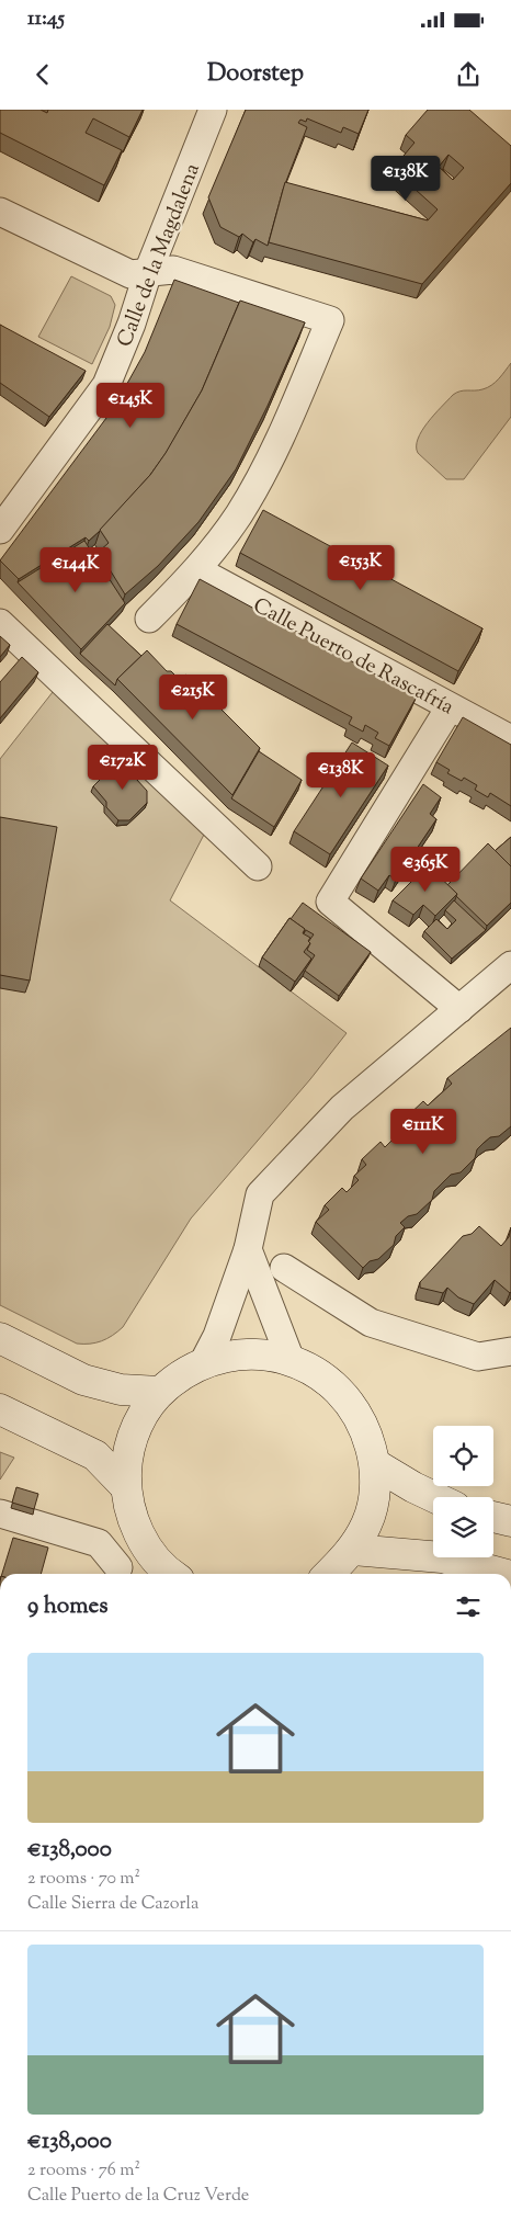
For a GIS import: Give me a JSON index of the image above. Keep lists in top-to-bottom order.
{
  "streets": {
    "street": ["Calle de la Magdalena", "Calle Puerto de Rascafría"]
  },
  "page": {
    "status": "11:45",
    "header": "Doorstep",
    "price": [
      "€138K",
      "€145K",
      "€153K",
      "€144K",
      "€215K",
      "€172K",
      "€138K",
      "€365K",
      "€111K"
    ],
    "heading": "9 homes",
    "list": [
      {
        "name": "€138,000",
        "note": "2 rooms · 70 m² · Calle Sierra de Cazorla"
      },
      {
        "name": "€138,000",
        "note": "2 rooms · 76 m² · Calle Puerto de la Cruz Verde"
      }
    ]
  }
}
